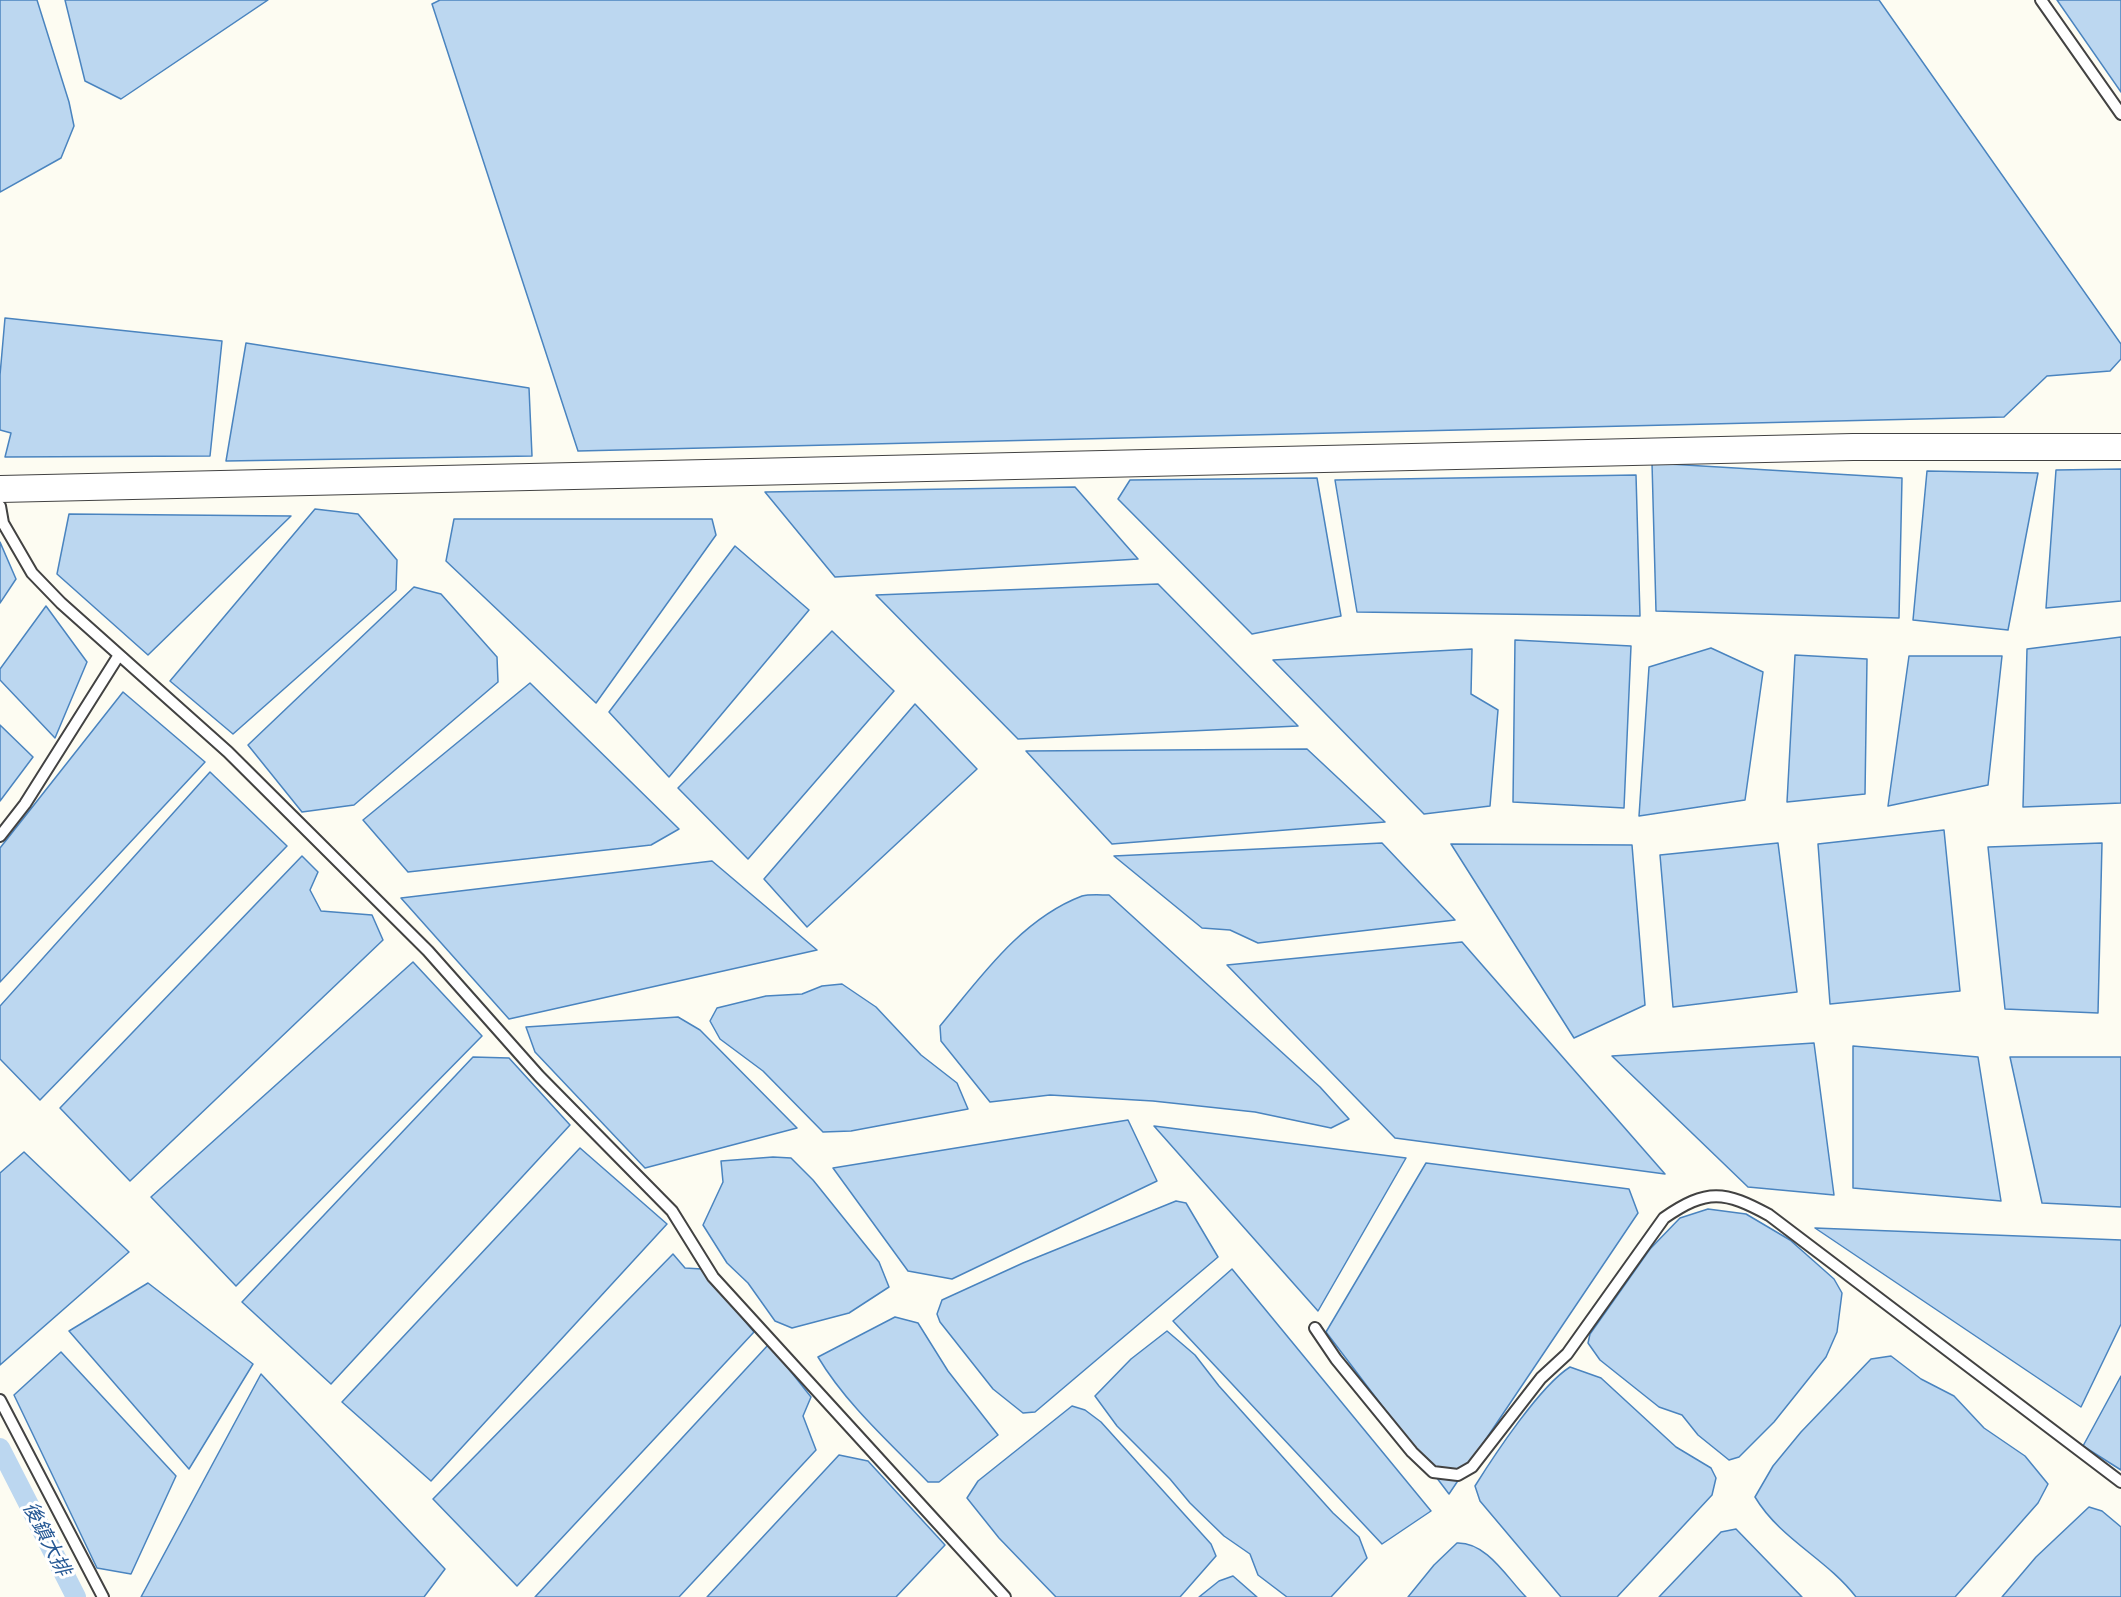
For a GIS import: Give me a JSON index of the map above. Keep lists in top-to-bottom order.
{
  "water": ["後鎮大排"]
}
